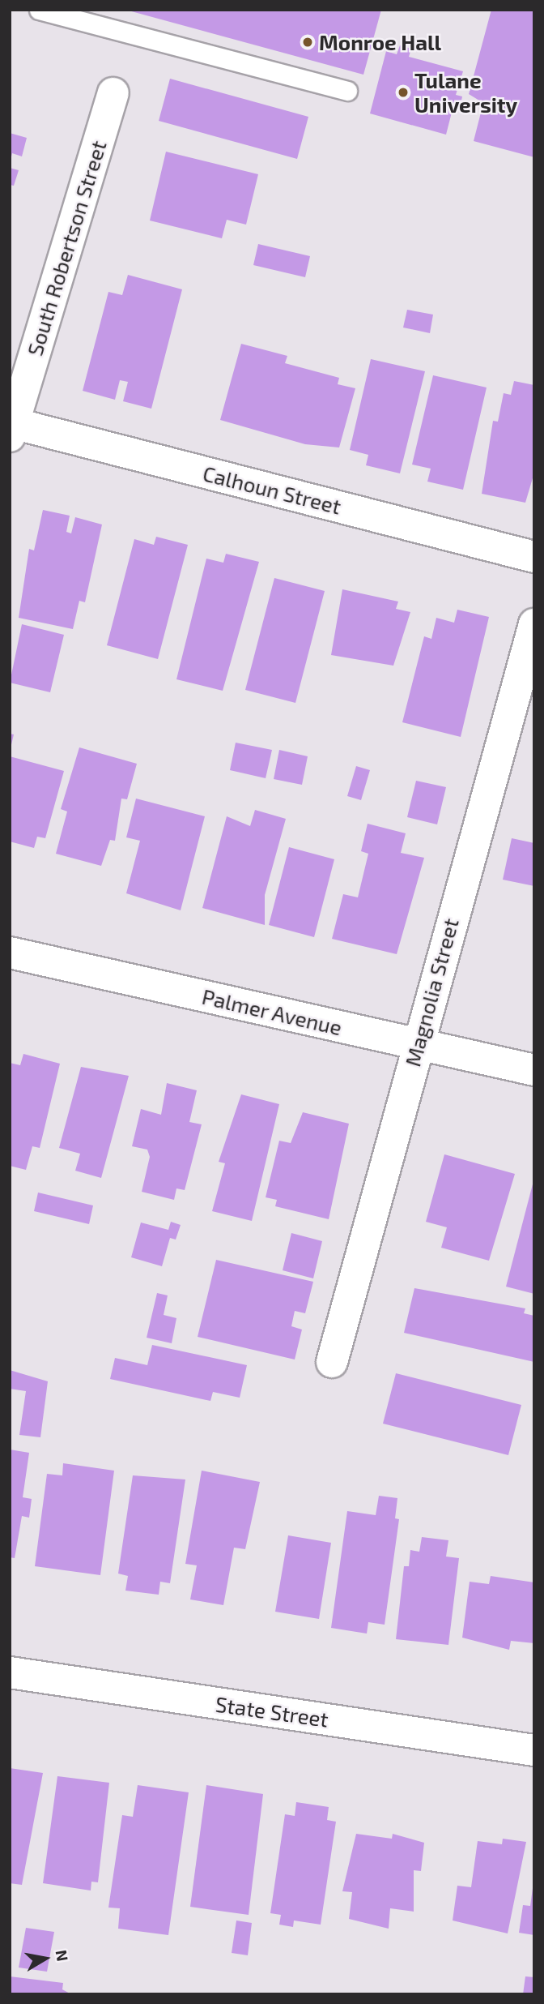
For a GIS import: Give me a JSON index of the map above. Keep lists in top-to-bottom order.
{
  "streets": {
    "street": [
      "South Robertson Street",
      "Calhoun Street",
      "Magnolia Street",
      "Palmer Avenue",
      "State Street"
    ]
  },
  "crossings": [
    ["South Robertson Street", "Calhoun Street"],
    ["Magnolia Street", "Palmer Avenue"]
  ],
  "places": ["Monroe Hall", "Tulane University"],
  "north": "right"
}
